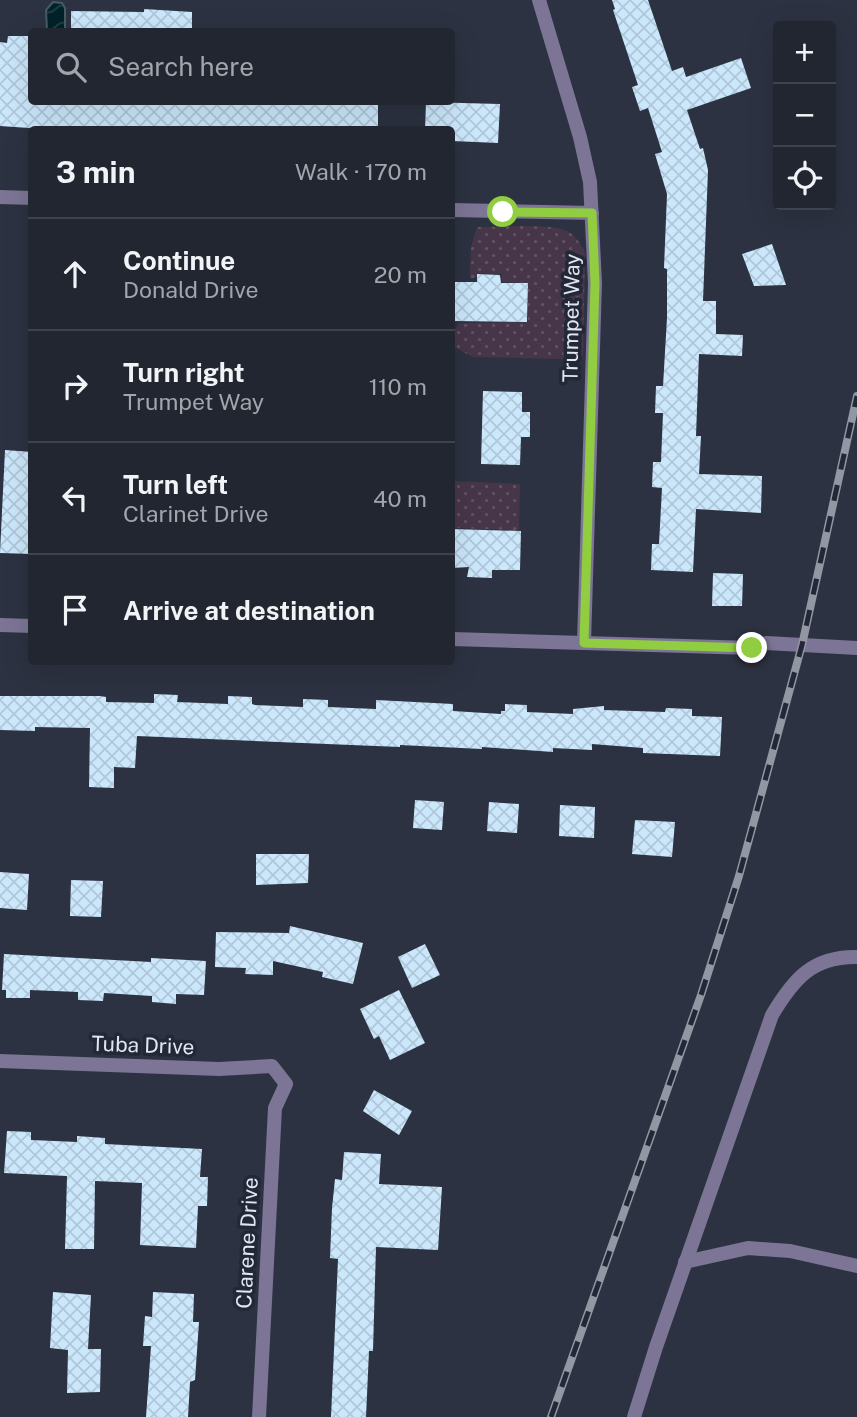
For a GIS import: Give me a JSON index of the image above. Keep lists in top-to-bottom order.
{
  "streets": {
    "street": ["Trumpet Way", "Tuba Drive", "Clarene Drive"]
  },
  "crossings": [
    ["Tuba Drive", "Clarene Drive"]
  ],
  "page": {
    "map_buttons": ["+", "−"],
    "search": "Search here",
    "heading": ["3 min", "Walk · 170 m"],
    "list": [
      ["Continue", "Donald Drive", "20 m"],
      ["Turn right", "Trumpet Way", "110 m"],
      ["Turn left", "Clarinet Drive", "40 m"],
      "Arrive at destination"
    ]
  }
}
